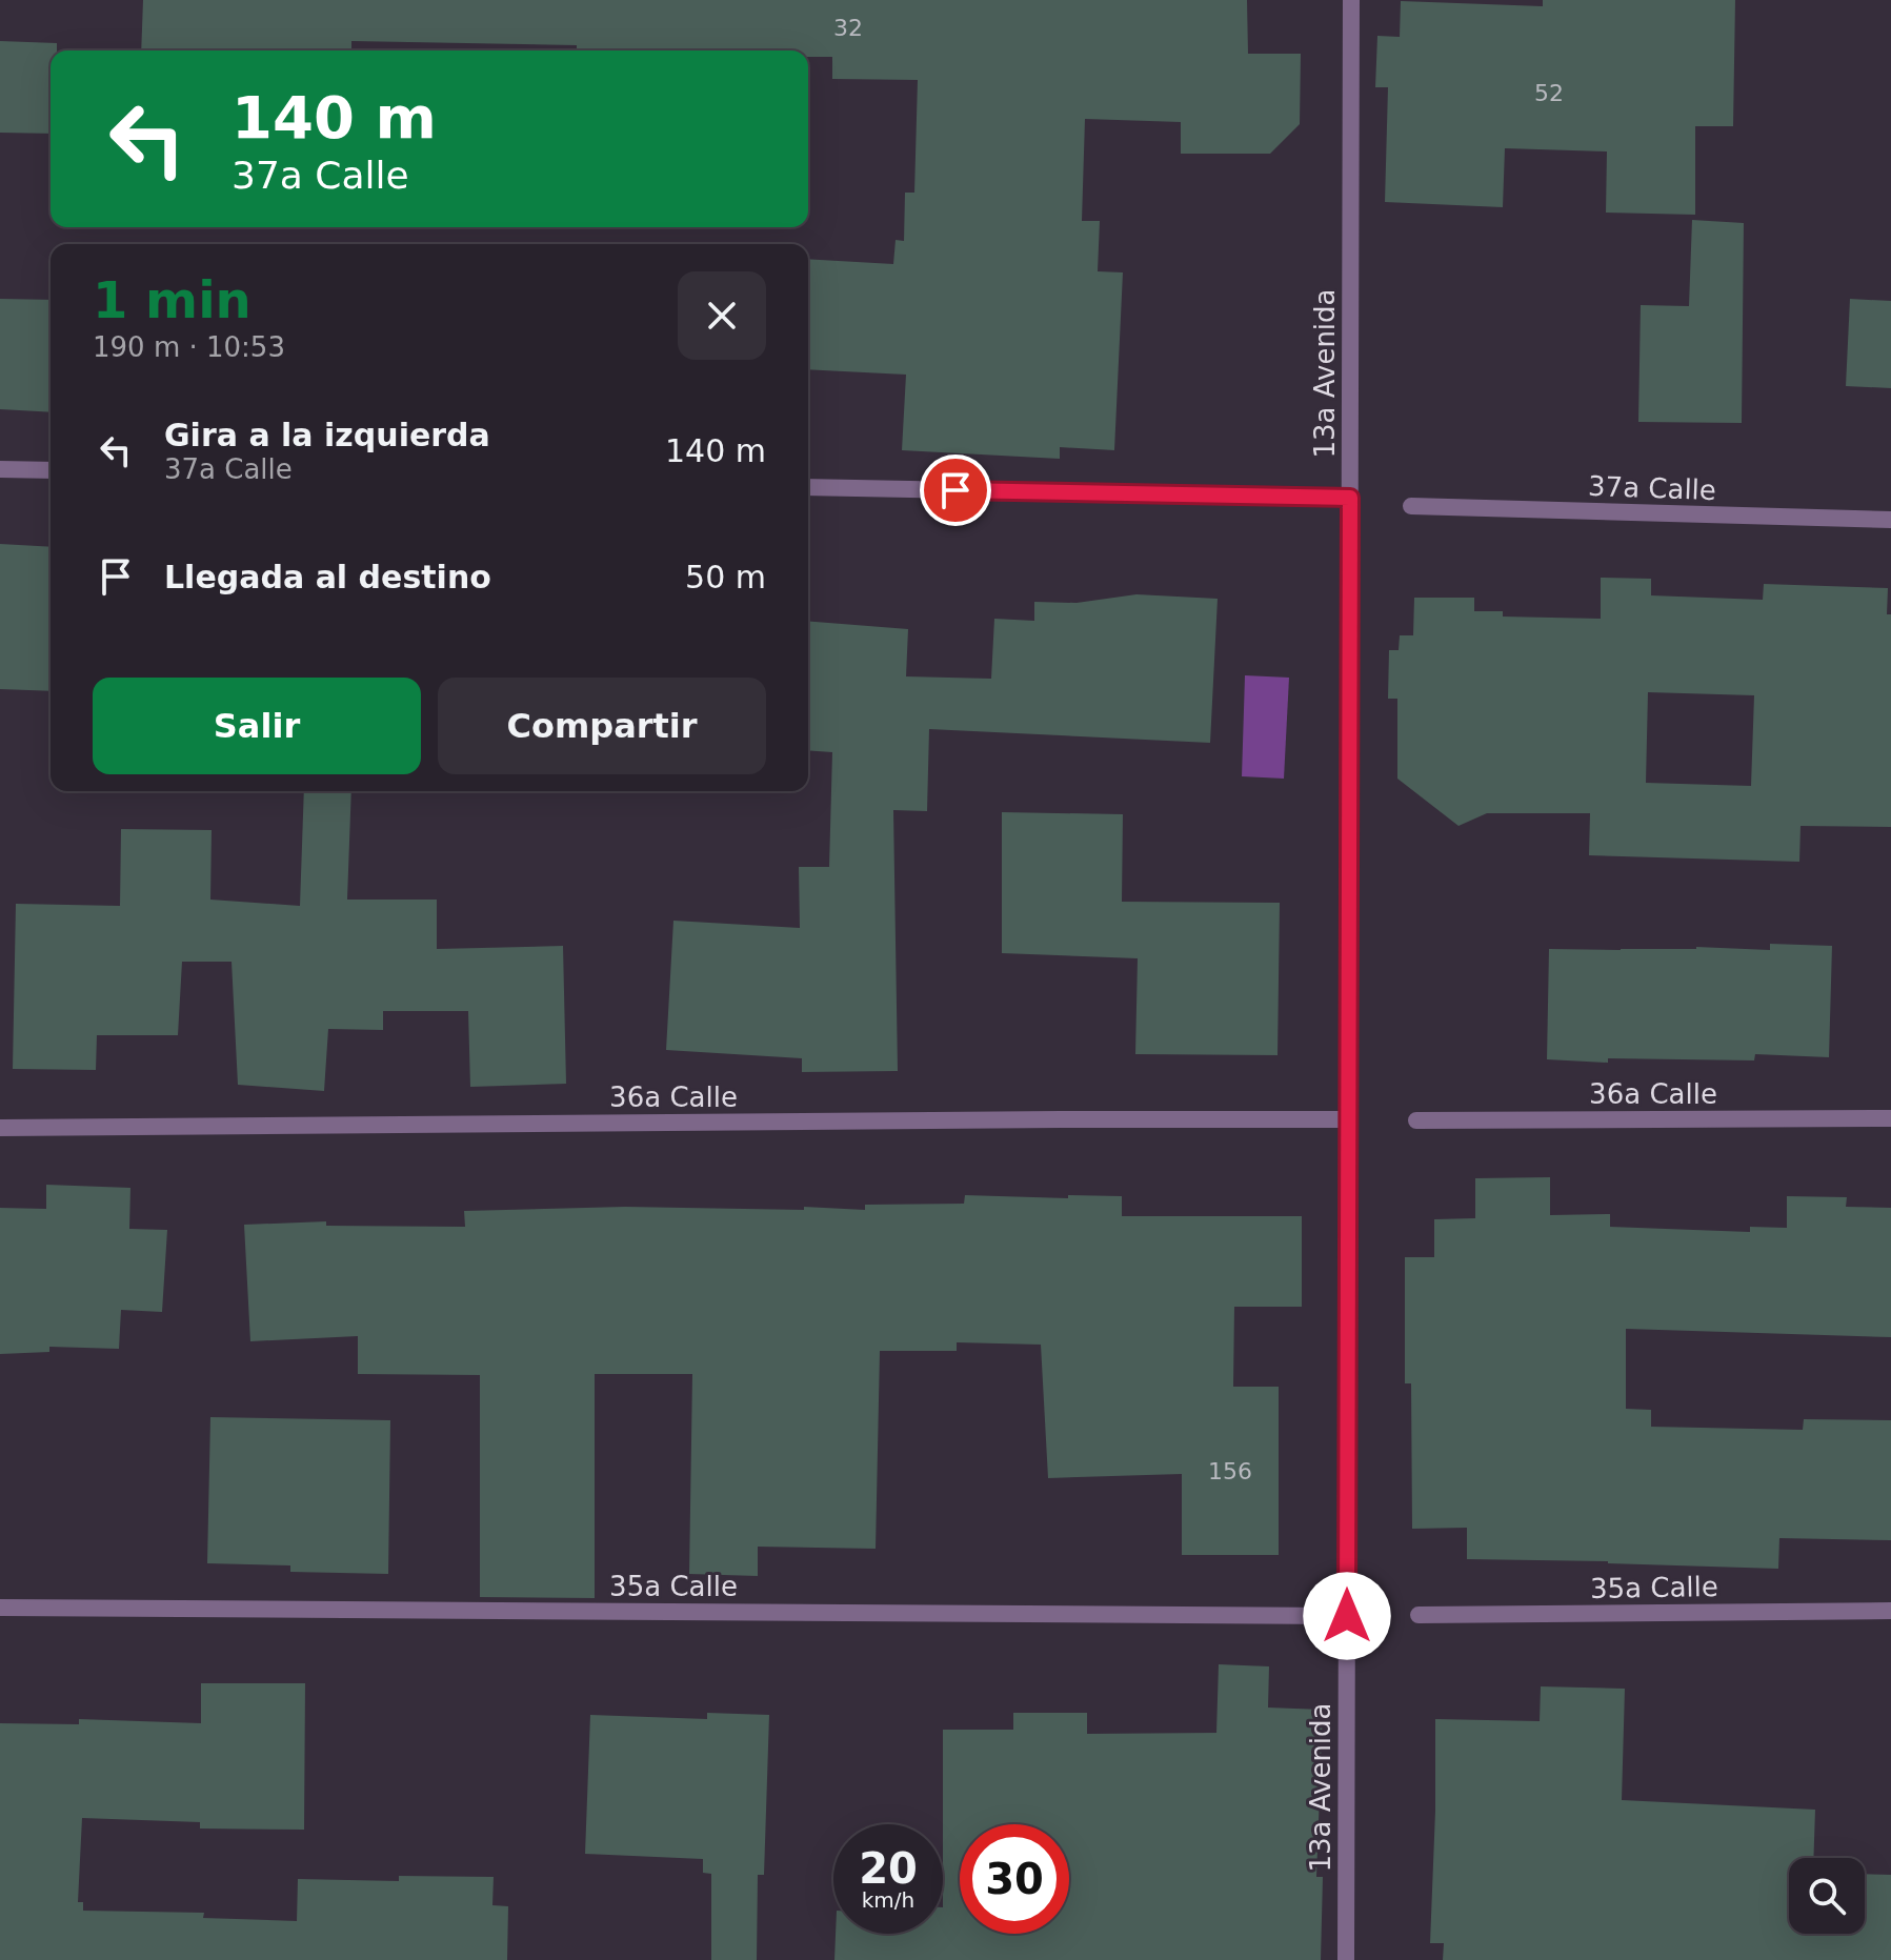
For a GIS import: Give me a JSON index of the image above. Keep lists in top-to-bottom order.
{
  "streets": {
    "street": [
      "13a Avenida",
      "37a Calle",
      "36a Calle",
      "35a Calle"
    ]
  },
  "crossings": [
    ["13a Avenida", "36a Calle"],
    ["13a Avenida", "35a Calle"]
  ],
  "house_numbers": ["32", "52", "156"],
  "page": {
    "turn": ["140 m", "37a Calle"],
    "heading": ["1 min", "190 m · 10:53"],
    "list": [
      {
        "name": "Gira a la izquierda",
        "note": "37a Calle",
        "value": "140 m"
      },
      {
        "name": "Llegada al destino",
        "value": "50 m"
      }
    ],
    "buttons": ["Salir", "Compartir"],
    "speed": "20 km/h",
    "limit": "30"
  }
}
